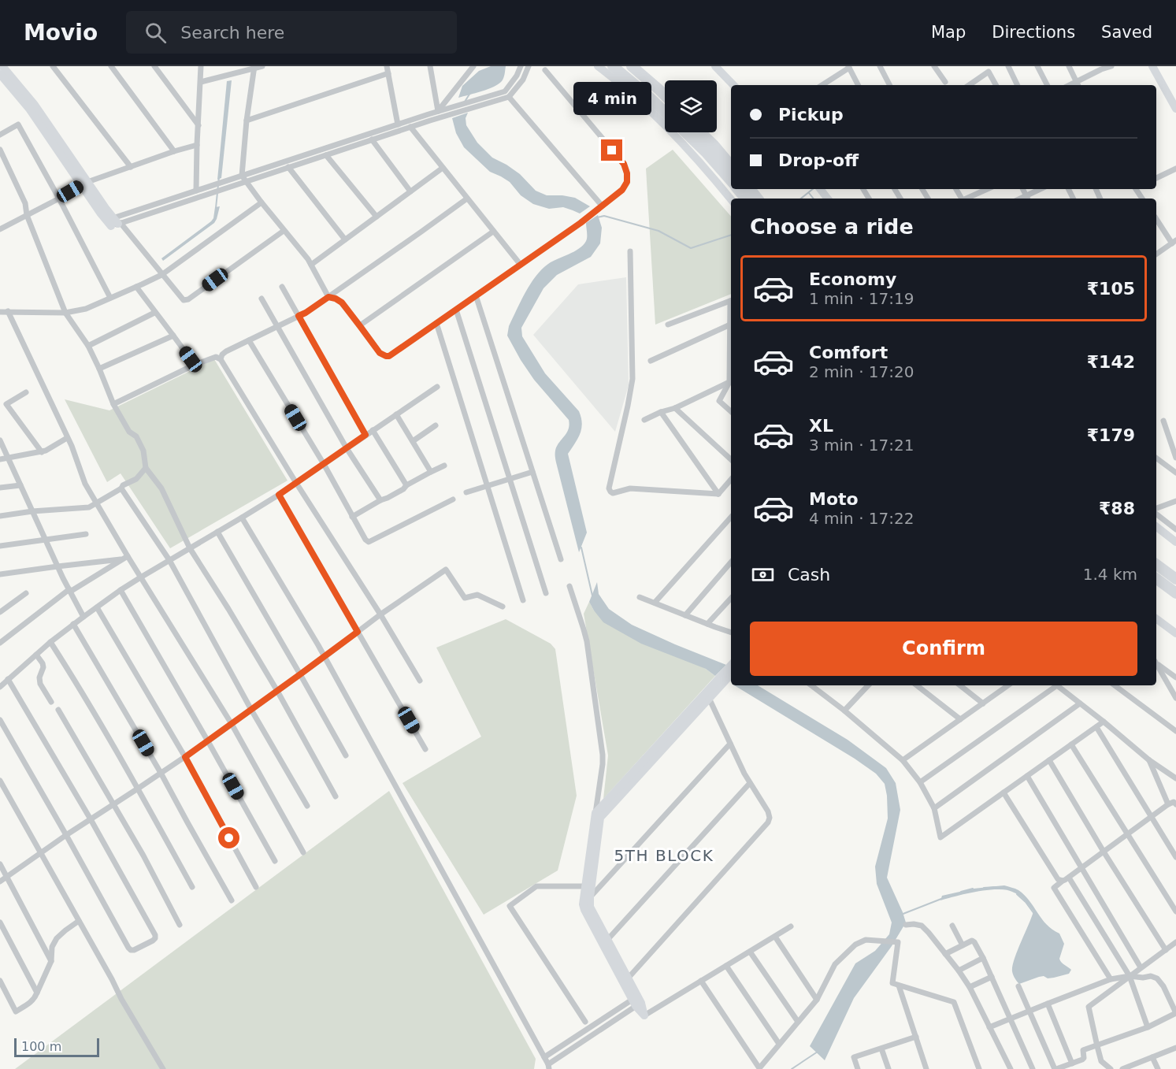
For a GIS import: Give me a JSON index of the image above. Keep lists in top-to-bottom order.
{
  "districts": ["5TH BLOCK"],
  "scale_bar": "100 m",
  "page": {
    "header": "Movio",
    "search": "Search here",
    "nav": ["Map", "Directions", "Saved"],
    "bubble": "4 min",
    "banner": ["Pickup", "Drop-off"],
    "heading": "Choose a ride",
    "list": [
      {
        "name": "Economy",
        "note": "1 min · 17:19",
        "value": "₹105"
      },
      {
        "name": "Comfort",
        "note": "2 min · 17:20",
        "value": "₹142"
      },
      {
        "name": "XL",
        "note": "3 min · 17:21",
        "value": "₹179"
      },
      {
        "name": "Moto",
        "note": "4 min · 17:22",
        "value": "₹88"
      }
    ],
    "pay": ["Cash", "1.4 km"],
    "buttons": "Confirm",
    "scale": "100 m"
  }
}
